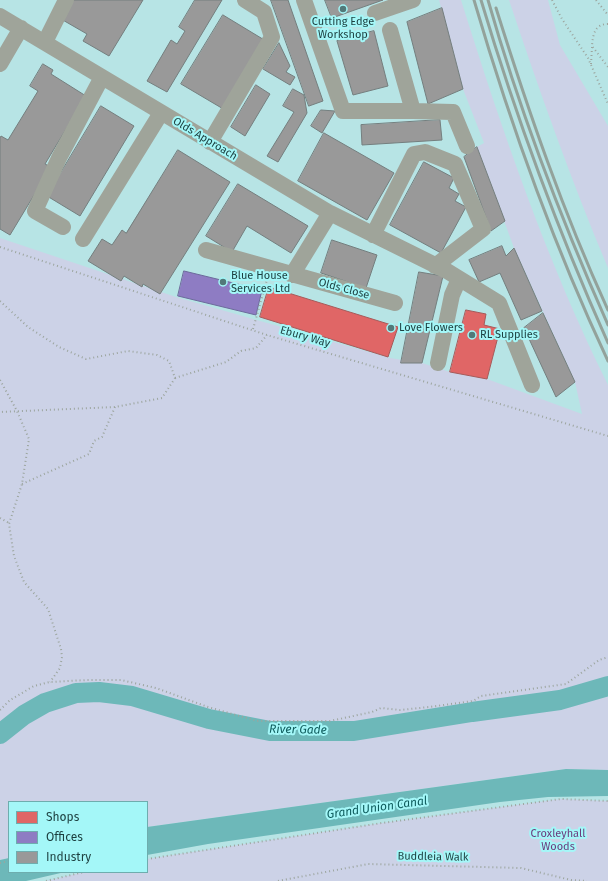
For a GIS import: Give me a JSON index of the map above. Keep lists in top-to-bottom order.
{
  "streets": {
    "street": ["Olds Approach", "Olds Close"],
    "path": ["Ebury Way", "Buddleia Walk"]
  },
  "water": ["River Gade", "Grand Union Canal"],
  "parks": ["Croxleyhall Woods"],
  "places": [
    "Cutting Edge Workshop",
    "Blue House Services Ltd",
    "Love Flowers",
    "RL Supplies"
  ],
  "legend": ["Shops", "Offices", "Industry"]
}
